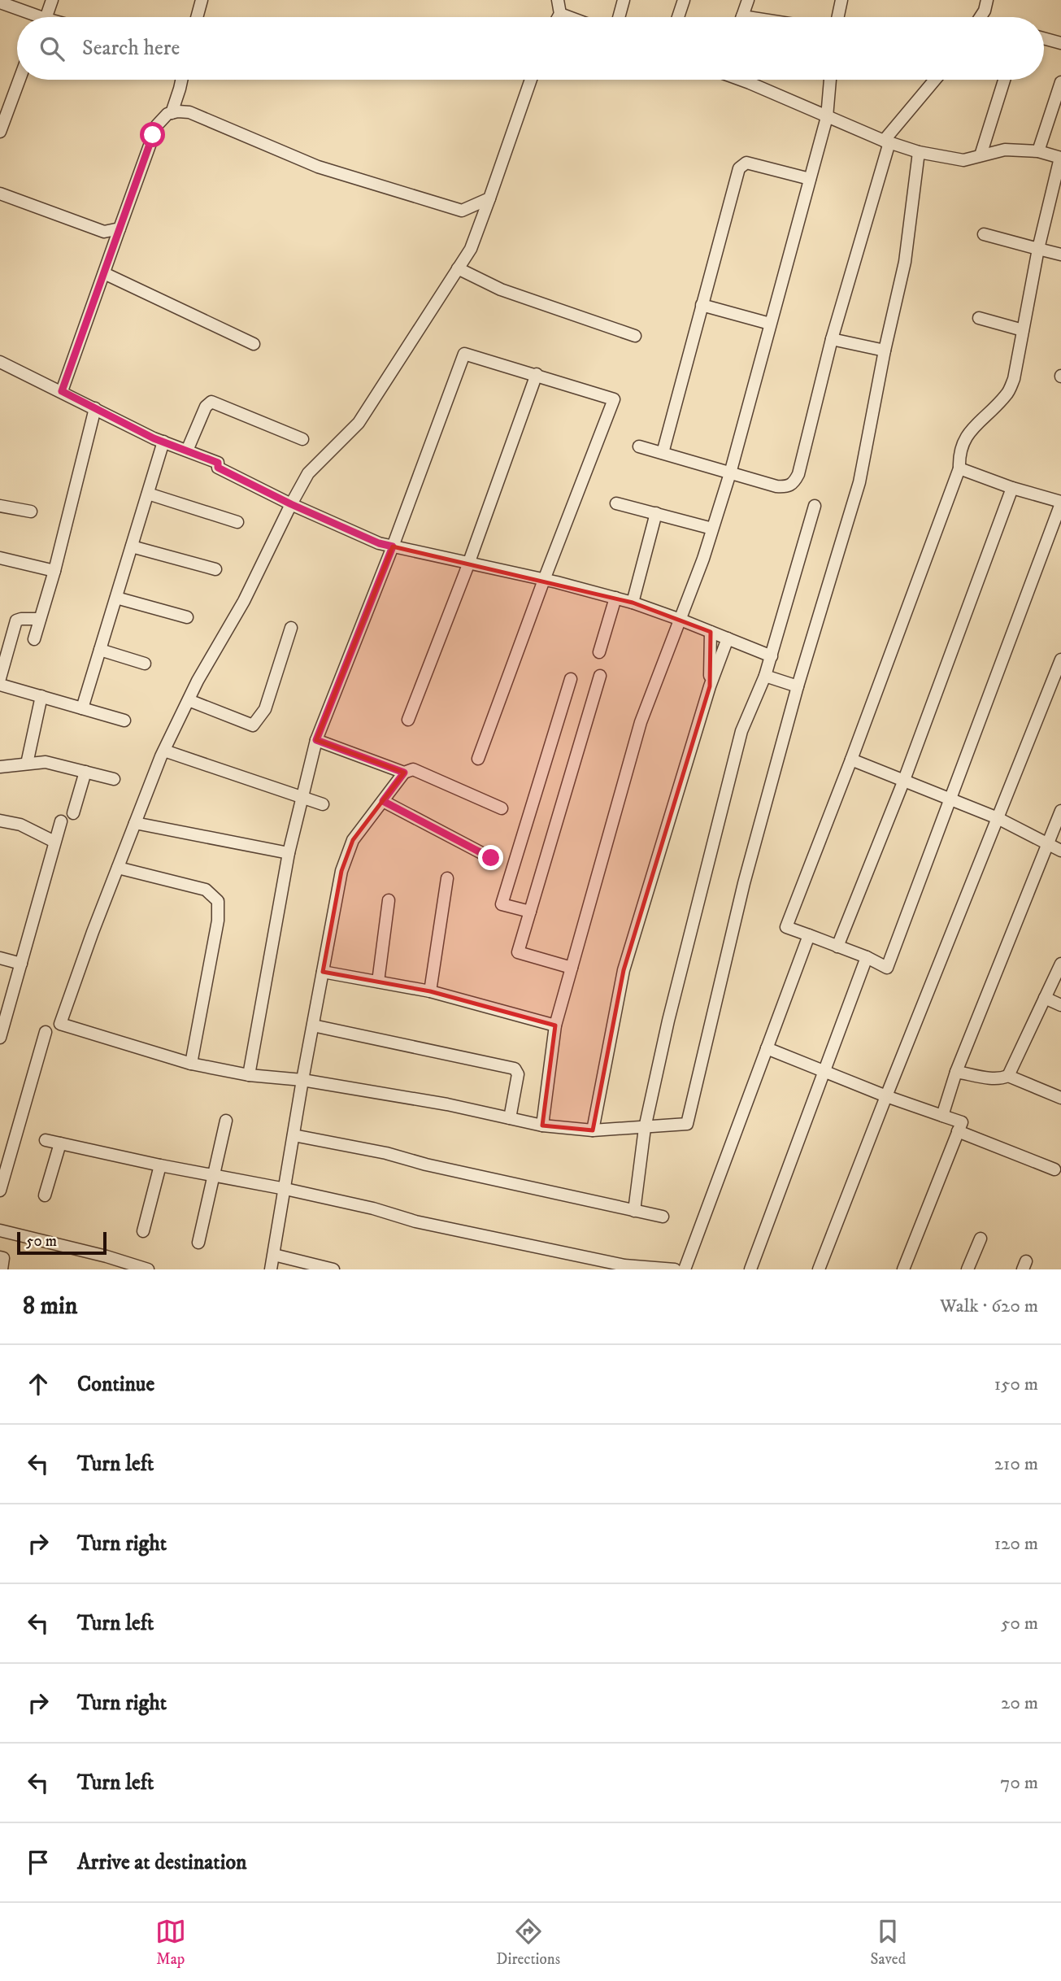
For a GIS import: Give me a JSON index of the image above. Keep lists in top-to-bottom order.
{
  "scale_bar": "50 m",
  "page": {
    "search": "Search here",
    "scale": "50 m",
    "heading": ["8 min", "Walk · 620 m"],
    "list": [
      ["Continue", "150 m"],
      ["Turn left", "210 m"],
      ["Turn right", "120 m"],
      ["Turn left", "50 m"],
      ["Turn right", "20 m"],
      ["Turn left", "70 m"],
      "Arrive at destination"
    ],
    "nav": ["Map", "Directions", "Saved"]
  }
}
